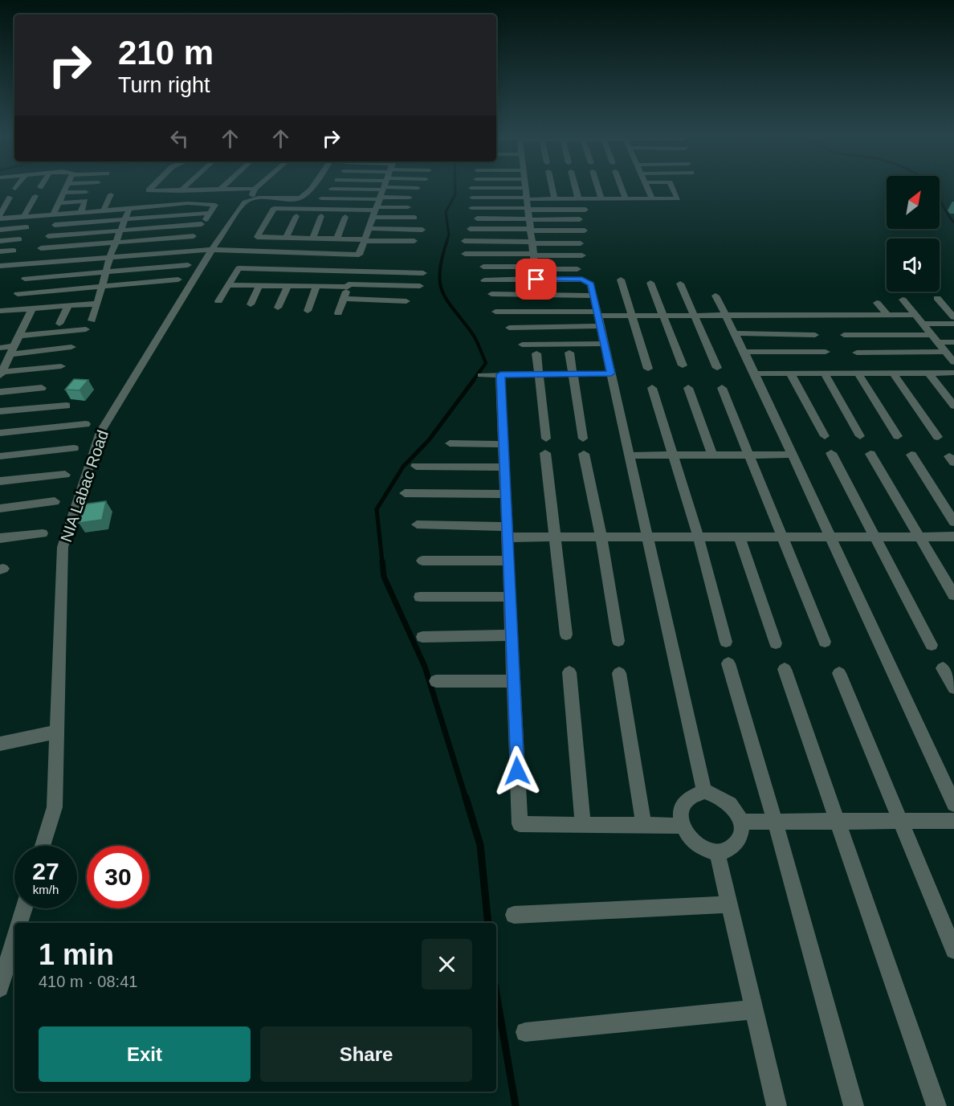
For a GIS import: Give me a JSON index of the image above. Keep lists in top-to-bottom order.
{
  "streets": {
    "street": ["NIA Labac Road"]
  },
  "north": "top right",
  "page": {
    "turn": ["210 m", "Turn right"],
    "speed": "27 km/h",
    "limit": "30",
    "heading": ["1 min", "410 m · 08:41"],
    "buttons": ["Exit", "Share"]
  }
}
